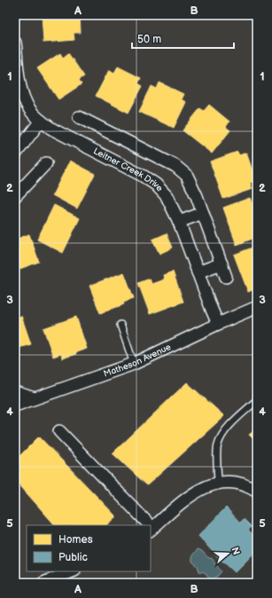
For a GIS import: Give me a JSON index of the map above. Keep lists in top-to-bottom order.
{
  "streets": {
    "street": ["Leitner Creek Drive", "Matheson Avenue"]
  },
  "crossings": [
    ["Leitner Creek Drive", "Matheson Avenue"]
  ],
  "legend": ["Homes", "Public"],
  "scale_bar": "50 m",
  "north": "right",
  "grid": {
    "columns": ["A", "B"],
    "rows": [
      "1",
      "2",
      "3",
      "4",
      "5"
    ]
  }
}
